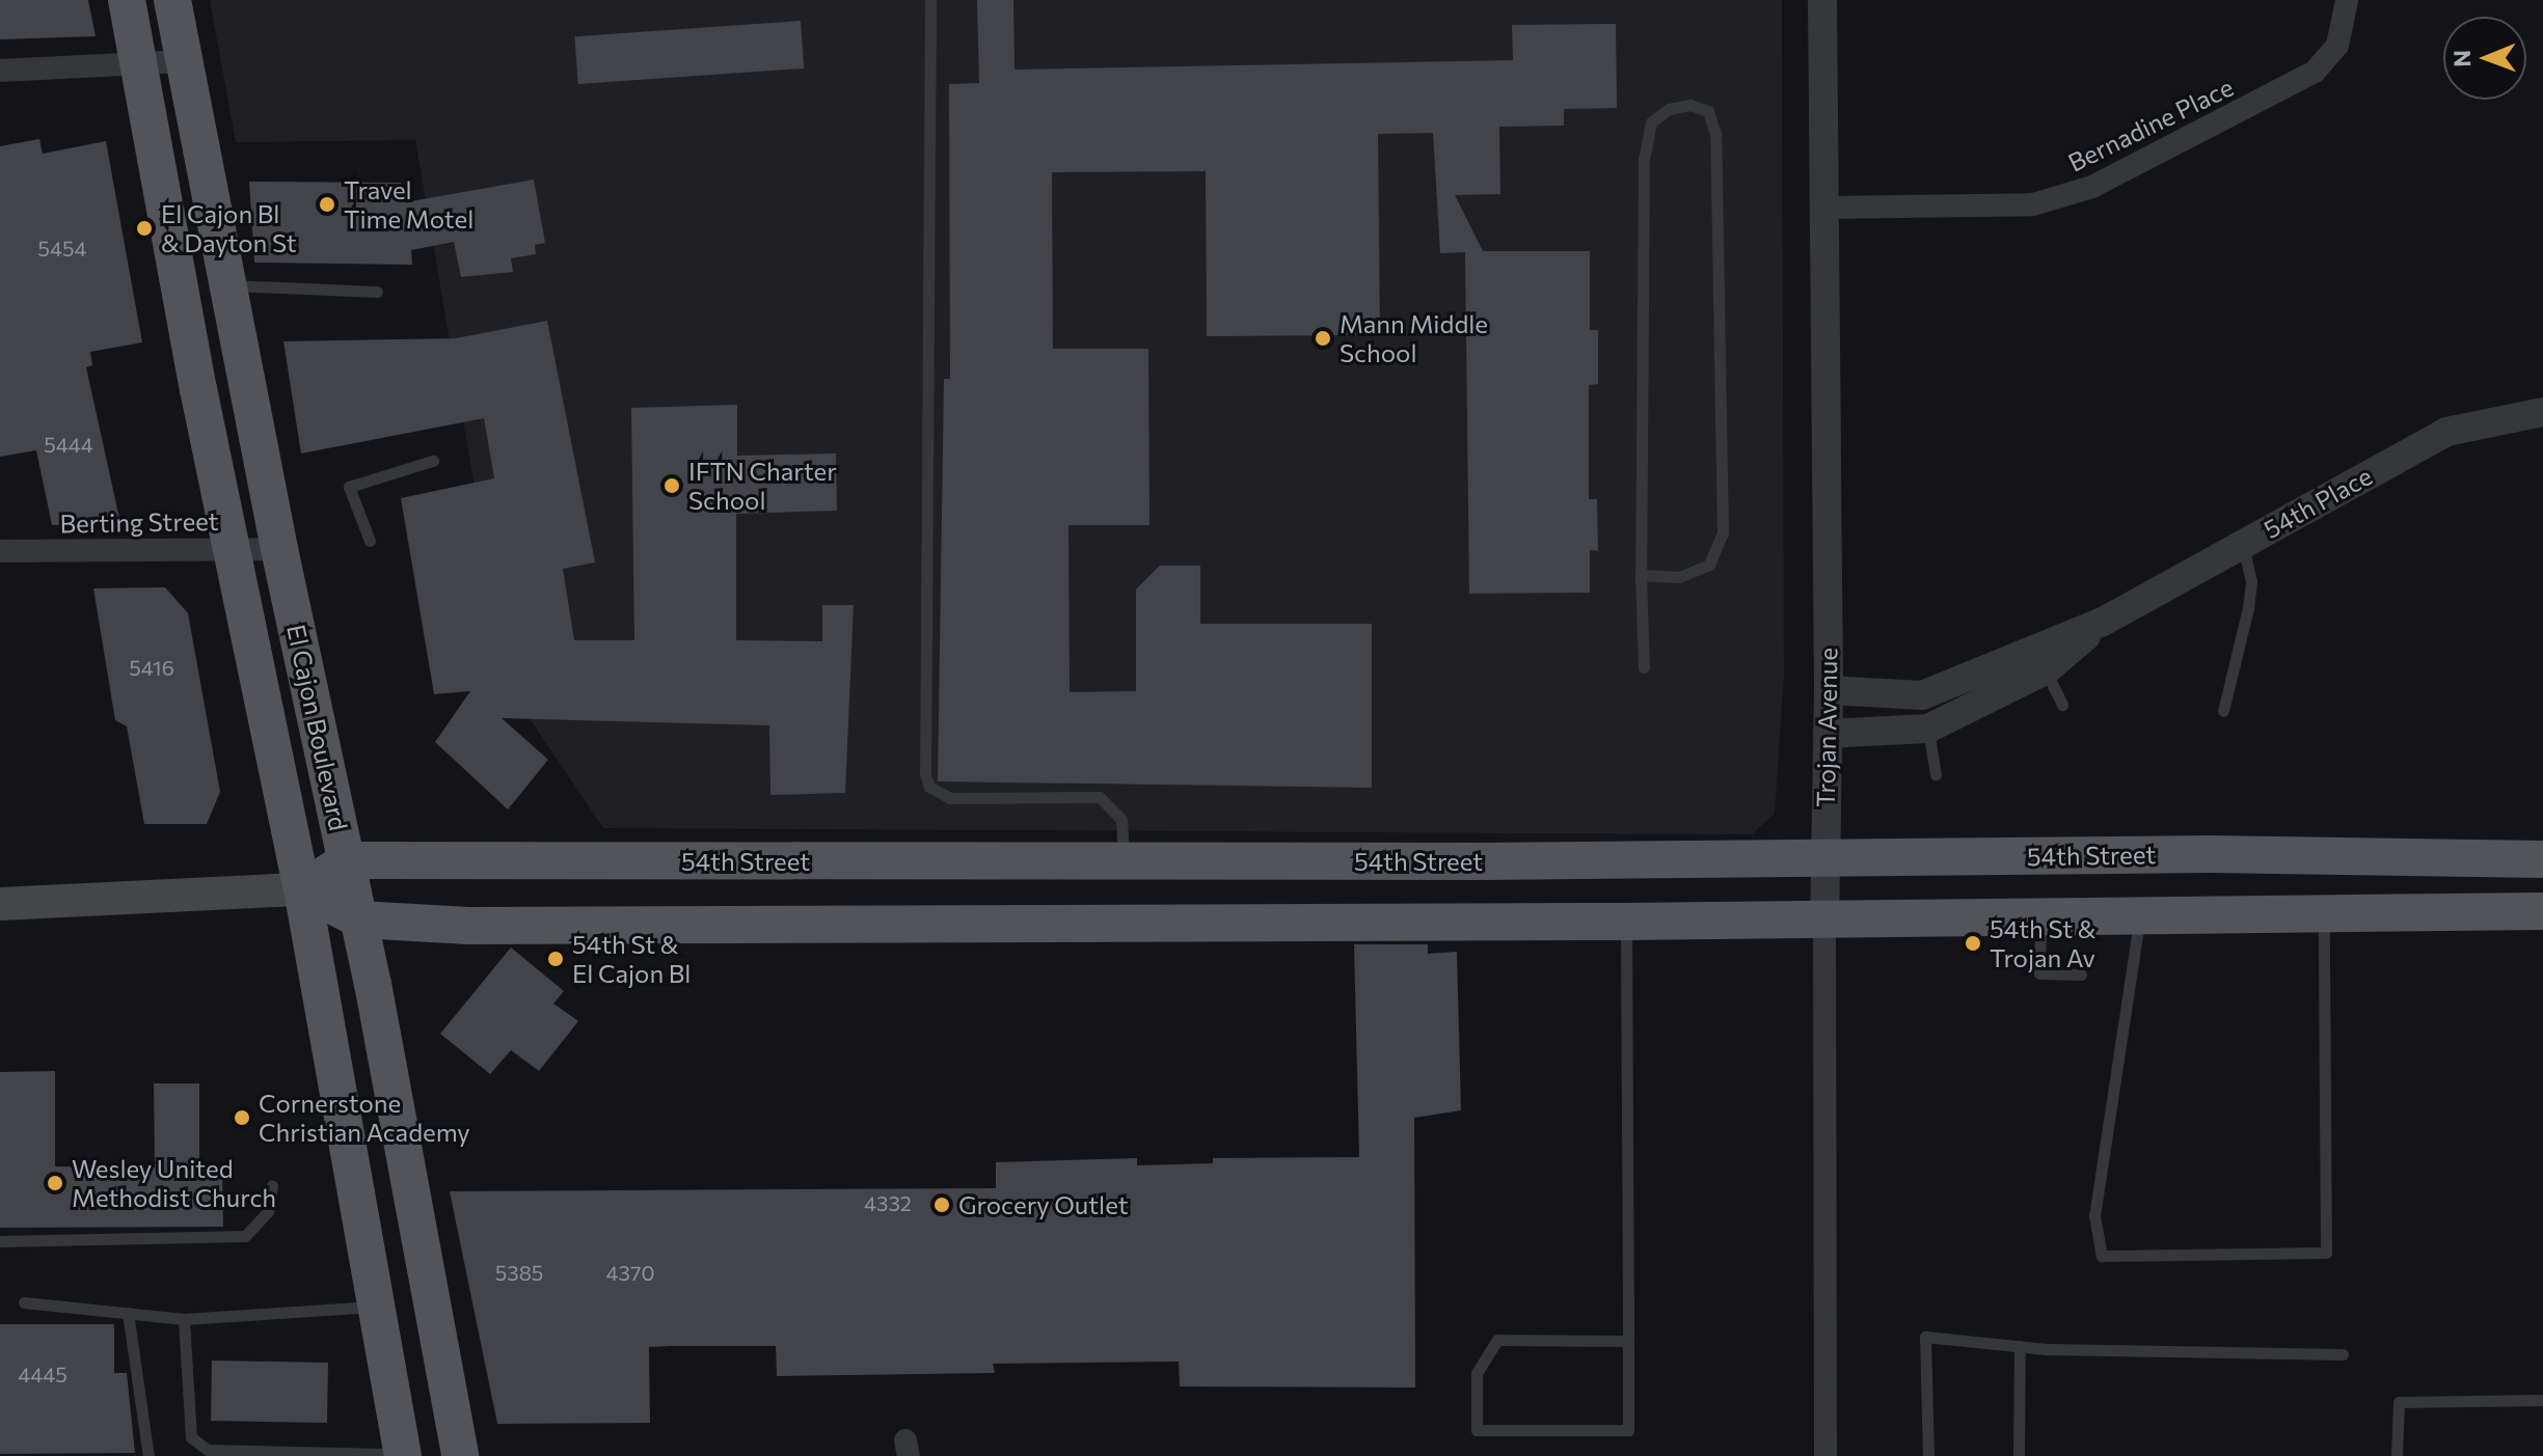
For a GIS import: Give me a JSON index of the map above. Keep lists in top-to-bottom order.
{
  "streets": {
    "main road": ["El Cajon Boulevard", "54th Street"],
    "street": [
      "Bernadine Place",
      "54th Place",
      "Berting Street",
      "Trojan Avenue"
    ]
  },
  "crossings": [
    ["Bernadine Place", "Trojan Avenue"],
    ["54th Place", "Trojan Avenue"],
    ["Berting Street", "El Cajon Boulevard"],
    ["El Cajon Boulevard", "54th Street"],
    ["Trojan Avenue", "54th Street"]
  ],
  "places": [
    "Travel Time Motel",
    "El Cajon Bl & Dayton St",
    "Mann Middle School",
    "IFTN Charter School",
    "54th St & Trojan Av",
    "54th St & El Cajon Bl",
    "Cornerstone Christian Academy",
    "Wesley United Methodist Church",
    "Grocery Outlet"
  ],
  "house_numbers": [
    "5454",
    "5444",
    "5416",
    "4332",
    "5385",
    "4370",
    "4445"
  ],
  "north": "left"
}
